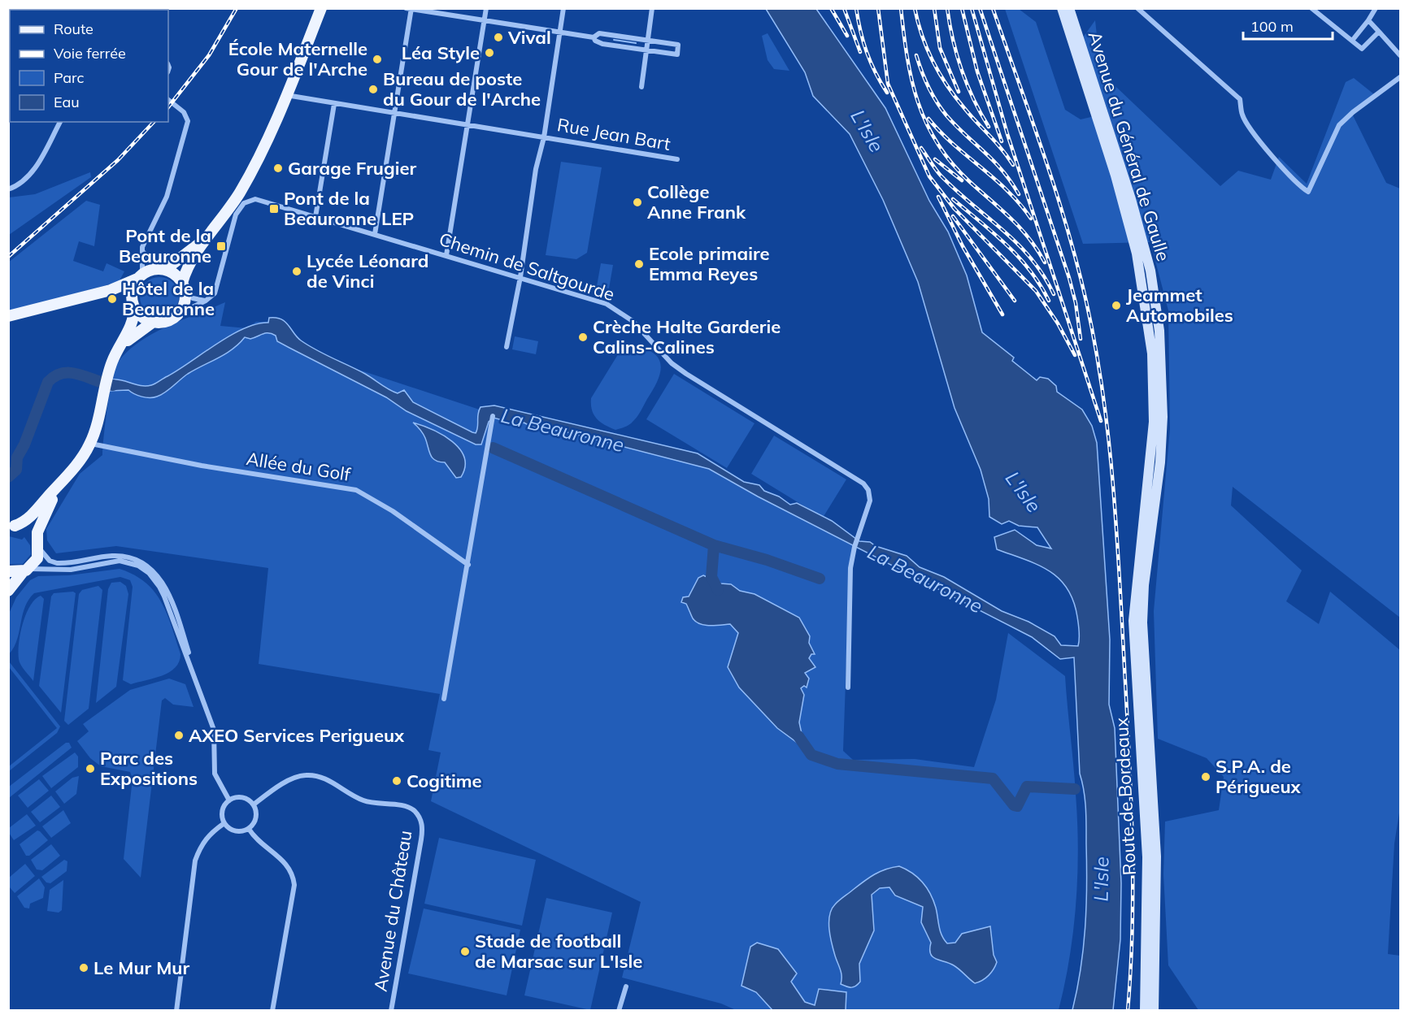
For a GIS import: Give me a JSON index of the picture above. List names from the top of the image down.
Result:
{
  "streets": {
    "main road": ["Avenue du Général de Gaulle", "Route de Bordeaux"],
    "street": [
      "Rue Jean Bart",
      "Chemin de Saltgourde",
      "Allée du Golf",
      "Avenue du Château"
    ]
  },
  "crossings": [
    ["Avenue du Général de Gaulle", "Route de Bordeaux"]
  ],
  "water": ["L'Isle", "La Beauronne"],
  "places": {
    "other": [
      "Vival",
      "Léa Style",
      "École Maternelle Gour de l'Arche",
      "Bureau de poste du Gour de l'Arche",
      "Garage Frugier",
      "Collège Anne Frank",
      "Ecole primaire Emma Reyes",
      "Lycée Léonard de Vinci",
      "Hôtel de la Beauronne",
      "Jeammet Automobiles",
      "Crèche Halte Garderie Calins-Calines",
      "AXEO Services Perigueux",
      "Parc des Expositions",
      "S.P.A. de Périgueux",
      "Cogitime",
      "Stade de football de Marsac sur L'Isle",
      "Le Mur Mur"
    ],
    "transit": ["Pont de la Beauronne LEP", "Pont de la Beauronne"]
  },
  "legend": [
    "Route",
    "Voie ferrée",
    "Parc",
    "Eau"
  ],
  "scale_bar": "100 m"
}
